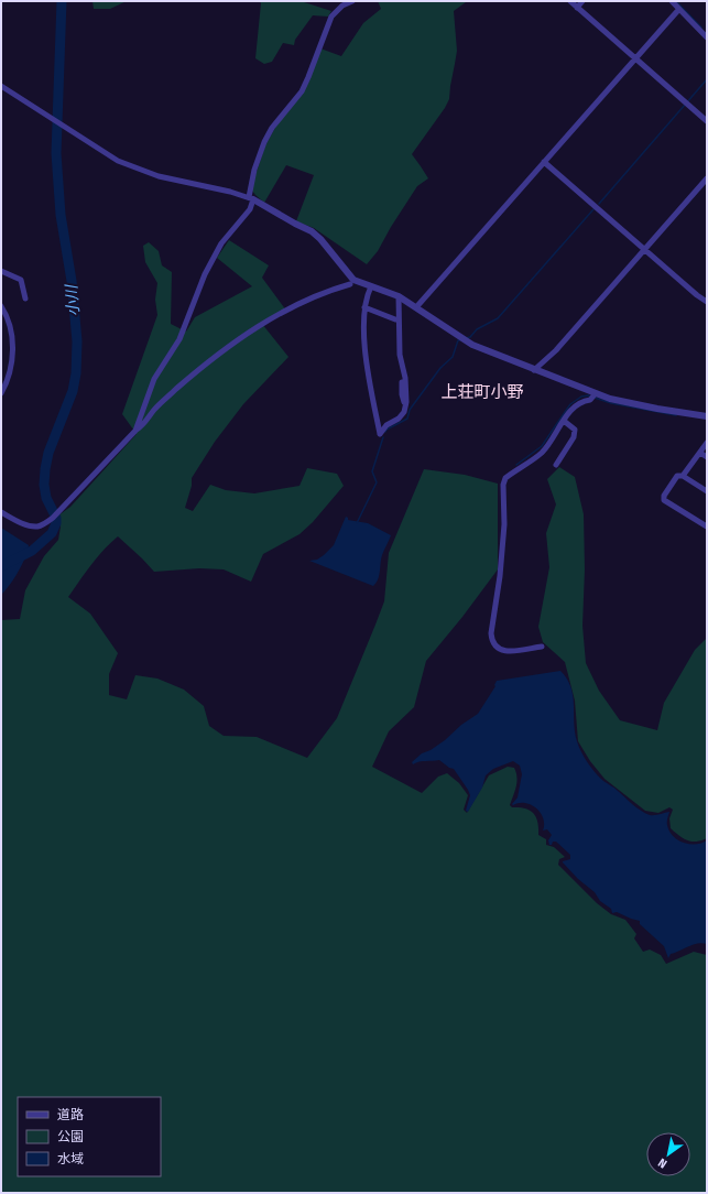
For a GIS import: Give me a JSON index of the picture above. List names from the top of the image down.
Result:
{
  "districts": ["上荘町小野"],
  "water": ["小川"],
  "legend": ["道路", "公園", "水域"],
  "north": "bottom left"
}
